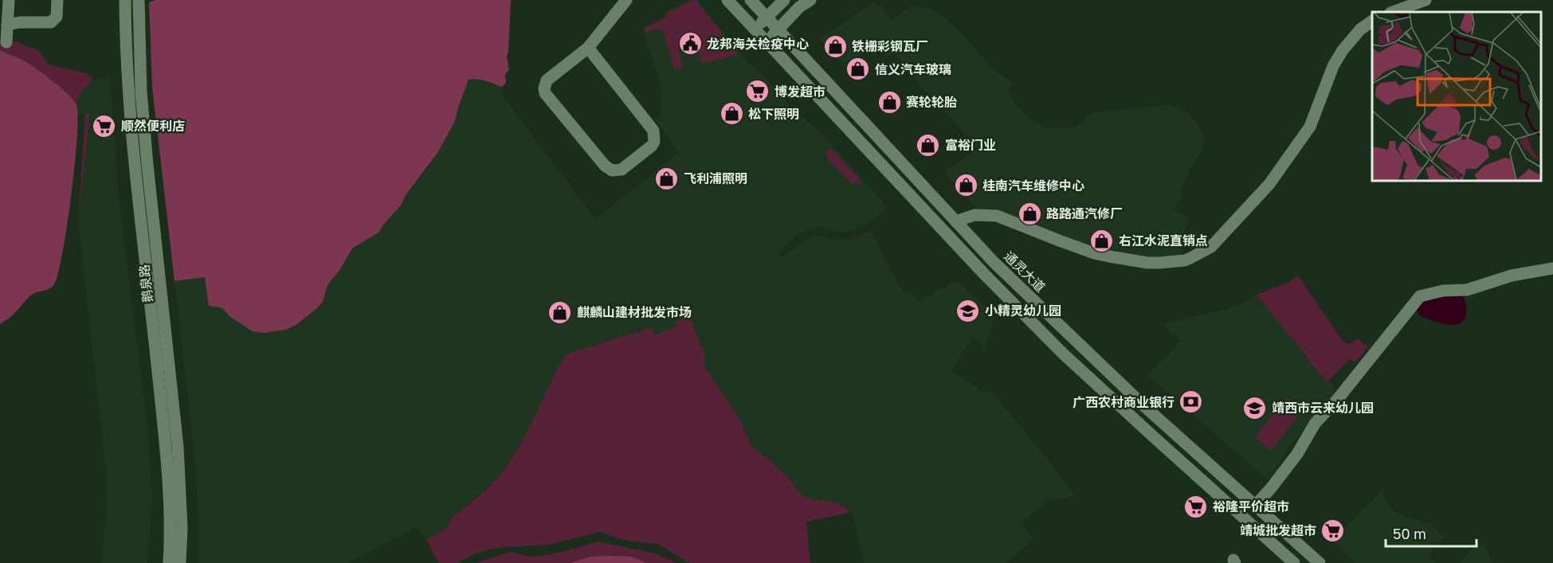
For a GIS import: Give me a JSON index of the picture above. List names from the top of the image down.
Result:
{
  "streets": {
    "main road": ["通灵大道", "鹅泉路"]
  },
  "places": {
    "public building": ["龙邦海关检疫中心"],
    "shop": [
      "铁栅彩钢瓦厂",
      "信义汽车玻璃",
      "赛轮轮胎",
      "松下照明",
      "富裕门业",
      "飞利浦照明",
      "桂南汽车维修中心",
      "路路通汽修厂",
      "右江水泥直销点",
      "麒麟山建材批发市场"
    ],
    "supermarket": [
      "博发超市",
      "顺然便利店",
      "裕隆平价超市",
      "靖城批发超市"
    ],
    "school or university": ["小精灵幼儿园", "靖西市云来幼儿园"],
    "bank": ["广西农村商业银行"]
  },
  "scale_bar": "50 m"
}
